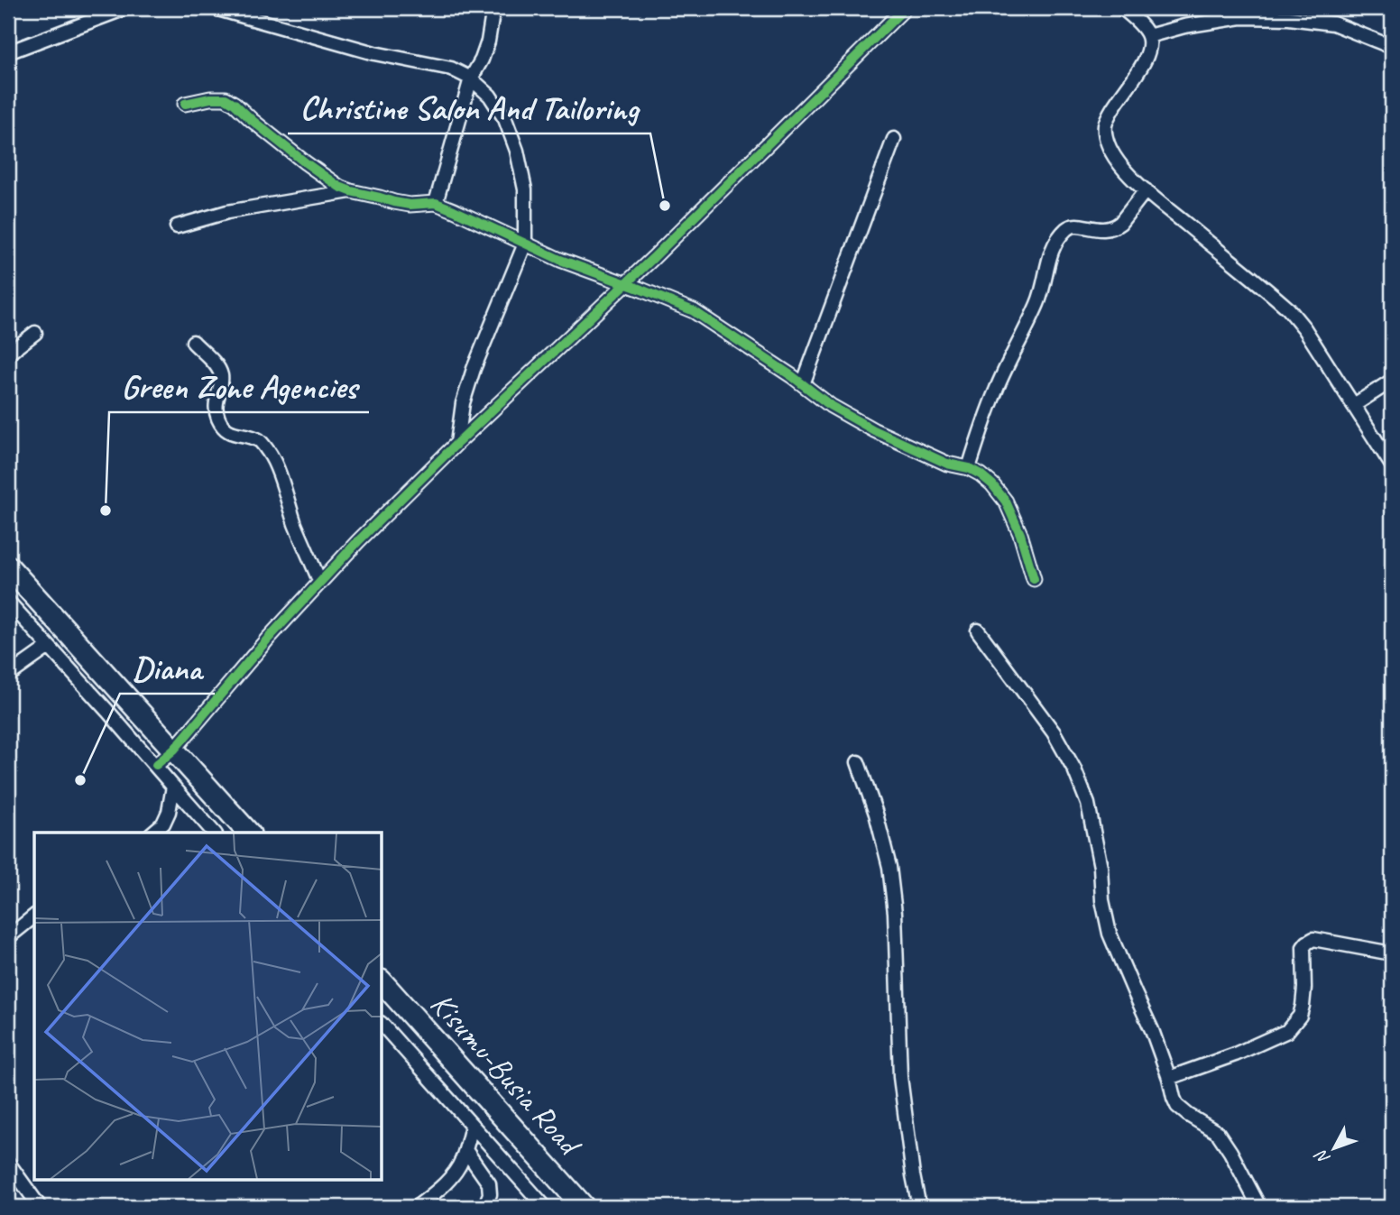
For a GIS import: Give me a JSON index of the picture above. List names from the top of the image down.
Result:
{
  "streets": {
    "highway": ["Kisumu-Busia Road"]
  },
  "places": ["Christine Salon And Tailoring", "Green Zone Agencies", "Diana"],
  "north": "bottom left"
}
